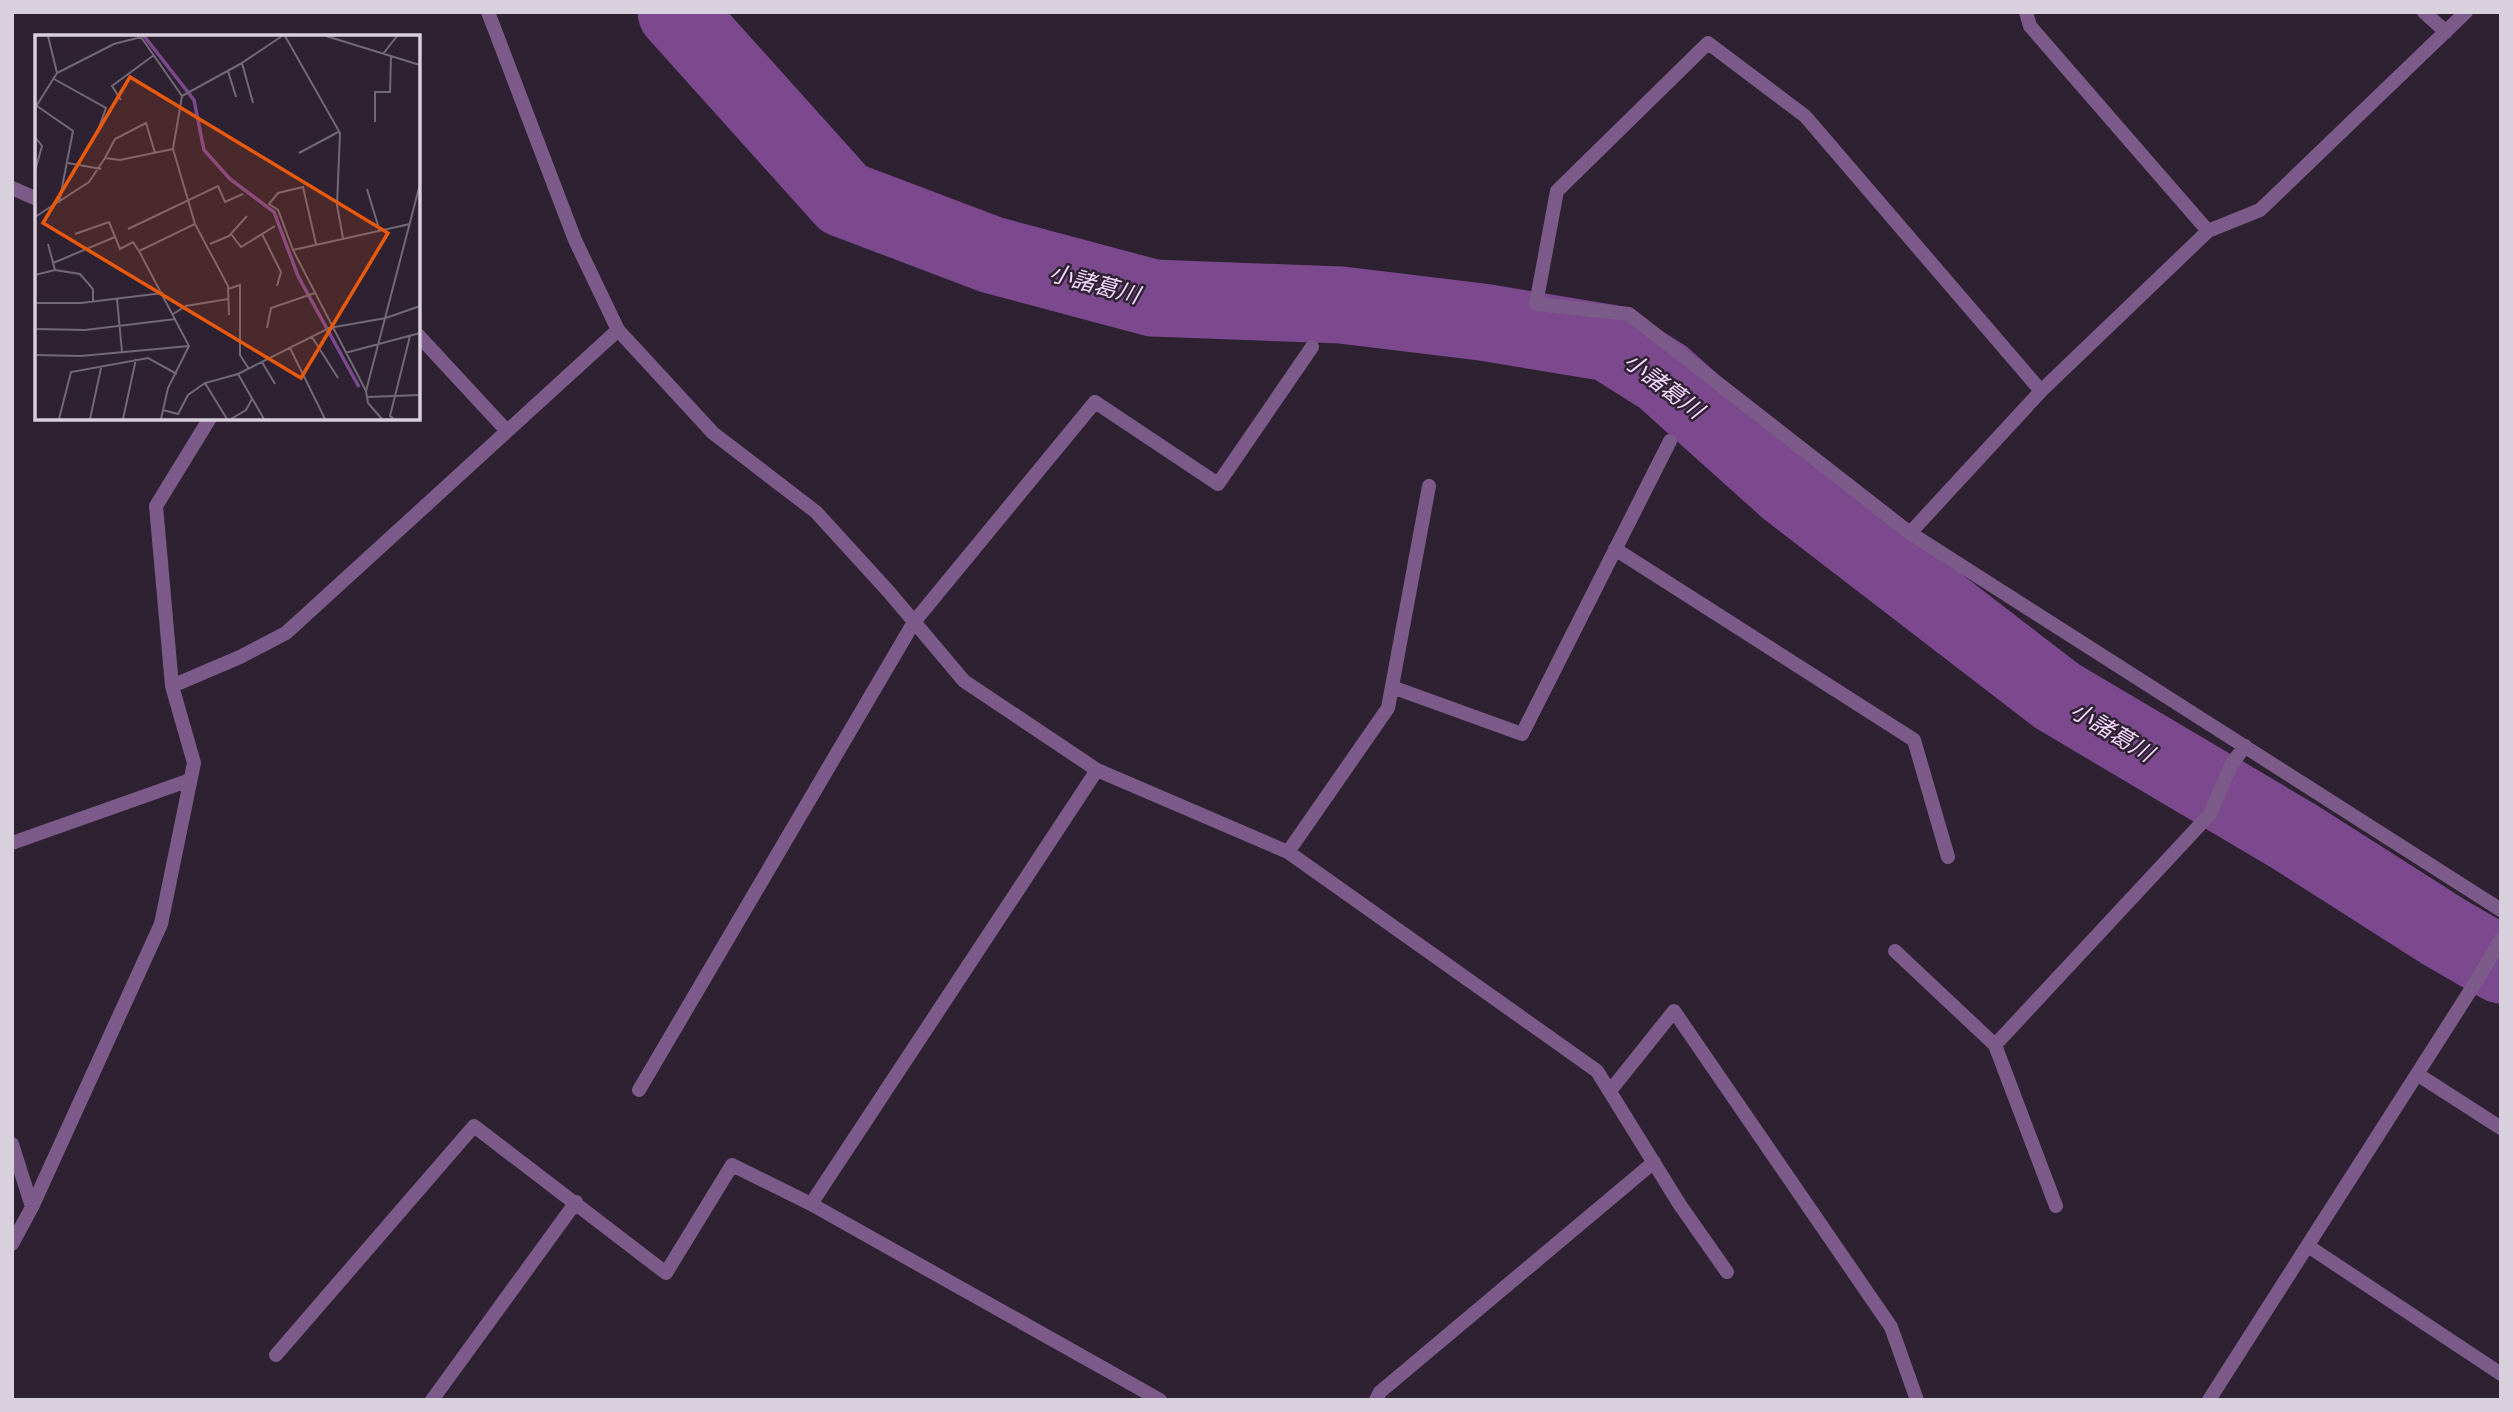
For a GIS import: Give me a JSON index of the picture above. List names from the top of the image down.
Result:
{
  "water": ["小諸葛川"]
}
